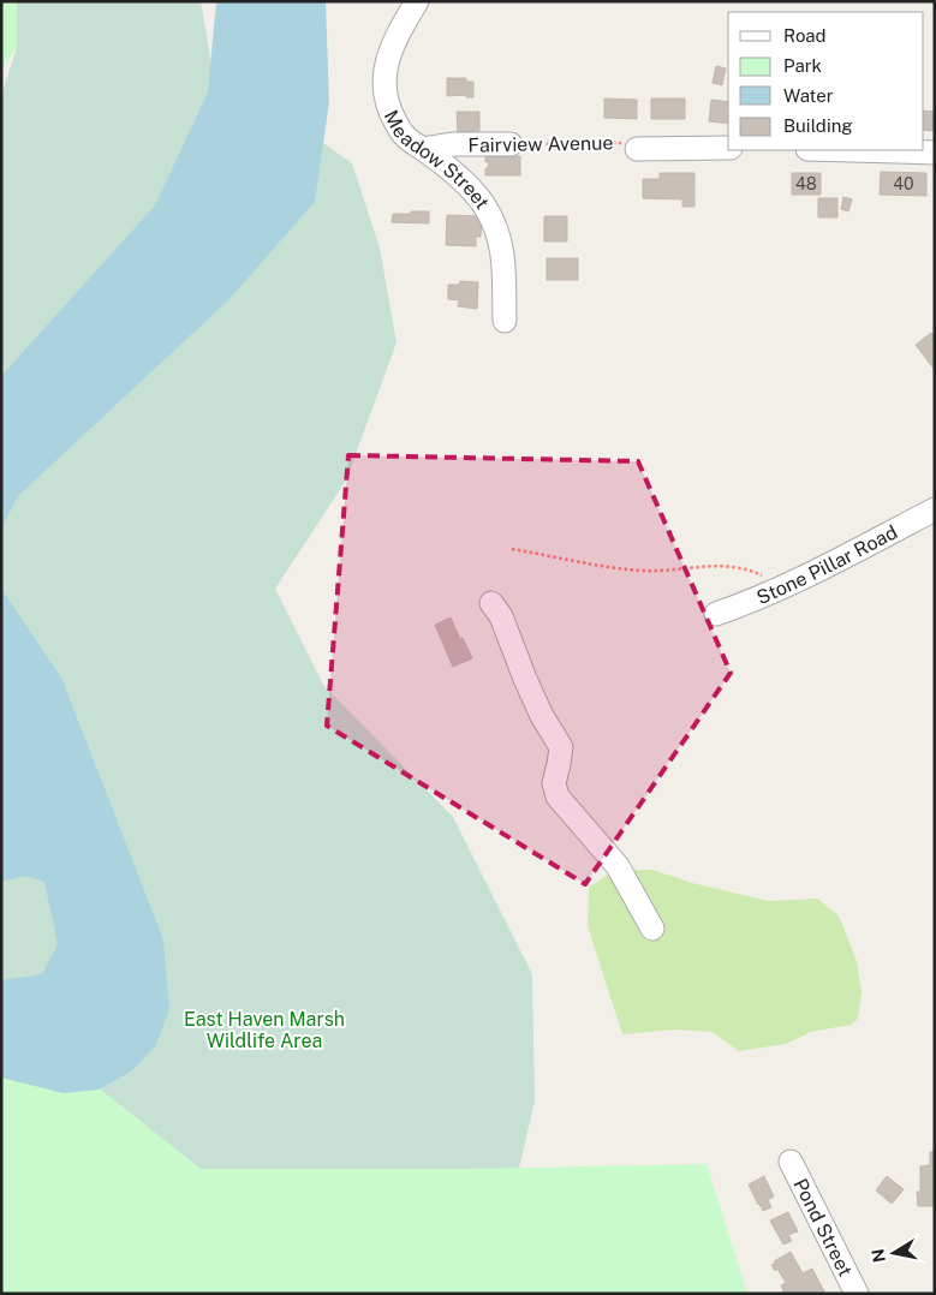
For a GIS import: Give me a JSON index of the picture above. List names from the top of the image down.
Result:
{
  "streets": {
    "street": [
      "Fairview Avenue",
      "Meadow Street",
      "Stone Pillar Road",
      "Pond Street"
    ]
  },
  "crossings": [
    ["Fairview Avenue", "Meadow Street"]
  ],
  "parks": ["East Haven Marsh Wildlife Area"],
  "house_numbers": ["48", "40"],
  "legend": [
    "Road",
    "Park",
    "Water",
    "Building"
  ],
  "north": "left"
}
